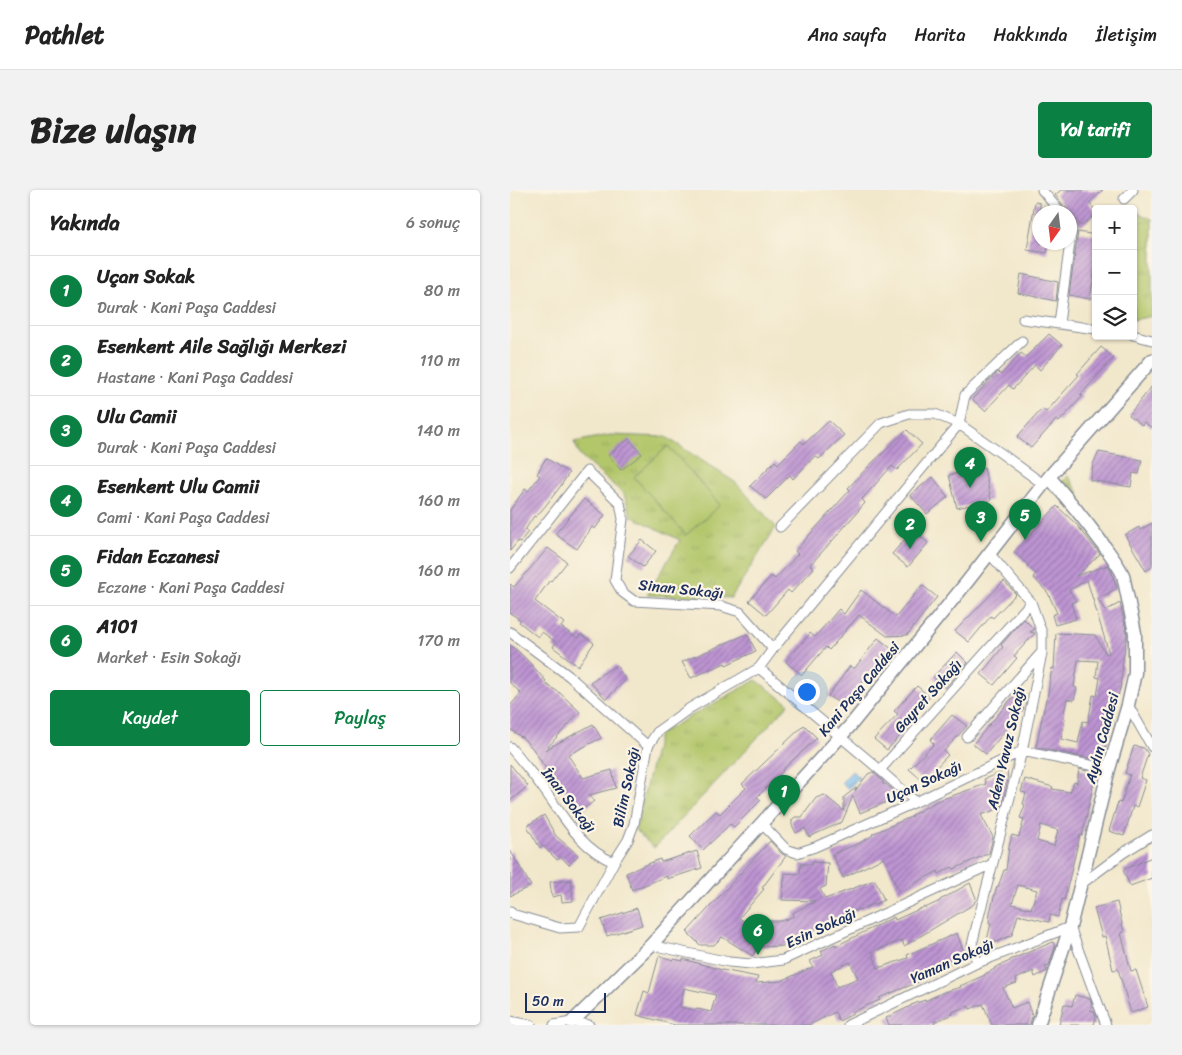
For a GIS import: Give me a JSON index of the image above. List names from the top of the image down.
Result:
{
  "streets": {
    "street": [
      "Sinan Sokağı",
      "Kani Paşa Caddesi",
      "Gayret Sokağı",
      "Aydın Caddesi",
      "Adem Yavuz Sokağı",
      "Uçan Sokağı",
      "Bilim Sokağı",
      "İnan Sokağı",
      "Esin Sokağı",
      "Yaman Sokağı"
    ]
  },
  "crossings": [
    ["Kani Paşa Caddesi", "Aydın Caddesi"],
    ["Kani Paşa Caddesi", "Adem Yavuz Sokağı"],
    ["Kani Paşa Caddesi", "Uçan Sokağı"],
    ["Kani Paşa Caddesi", "Esin Sokağı"],
    ["Gayret Sokağı", "Adem Yavuz Sokağı"],
    ["Aydın Caddesi", "Yaman Sokağı"],
    ["Adem Yavuz Sokağı", "Uçan Sokağı"],
    ["Adem Yavuz Sokağı", "Esin Sokağı"],
    ["Adem Yavuz Sokağı", "Yaman Sokağı"],
    ["Bilim Sokağı", "İnan Sokağı"]
  ],
  "scale_bar": "50 m",
  "north": "bottom",
  "page": {
    "header": "Pathlet",
    "nav": [
      "Ana sayfa",
      "Harita",
      "Hakkında",
      "İletişim"
    ],
    "title": "Bize ulaşın",
    "buttons": [
      "Yol tarifi",
      ["Kaydet", "Paylaş"]
    ],
    "heading": ["Yakında", "6 sonuç"],
    "map_buttons": ["+", "−"],
    "list": [
      {
        "mark": "1",
        "name": "Uçan Sokak",
        "note": "Durak · Kani Paşa Caddesi",
        "value": "80 m"
      },
      {
        "mark": "2",
        "name": "Esenkent Aile Sağlığı Merkezi",
        "note": "Hastane · Kani Paşa Caddesi",
        "value": "110 m"
      },
      {
        "mark": "3",
        "name": "Ulu Camii",
        "note": "Durak · Kani Paşa Caddesi",
        "value": "140 m"
      },
      {
        "mark": "4",
        "name": "Esenkent Ulu Camii",
        "note": "Cami · Kani Paşa Caddesi",
        "value": "160 m"
      },
      {
        "mark": "5",
        "name": "Fidan Eczanesi",
        "note": "Eczane · Kani Paşa Caddesi",
        "value": "160 m"
      },
      {
        "mark": "6",
        "name": "A101",
        "note": "Market · Esin Sokağı",
        "value": "170 m"
      }
    ],
    "pins": [
      "4",
      "5",
      "3",
      "2",
      "1",
      "6"
    ],
    "scale": "50 m"
  }
}
